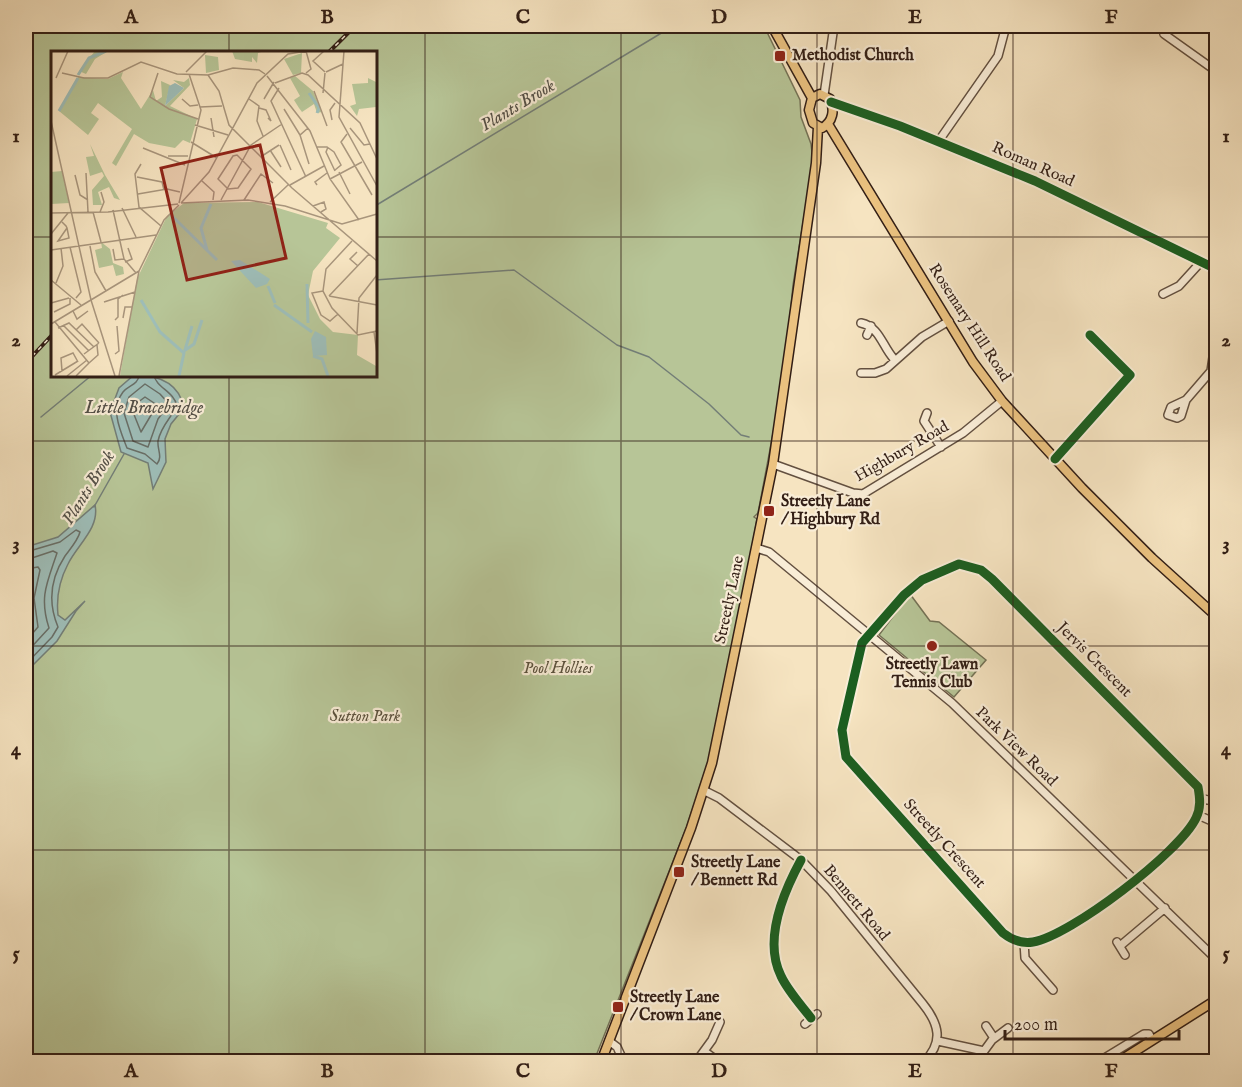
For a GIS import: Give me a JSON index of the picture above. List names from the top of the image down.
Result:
{
  "streets": {
    "main road": ["Rosemary Hill Road", "Streetly Lane"],
    "street": [
      "Roman Road",
      "Highbury Road",
      "Jervis Crescent",
      "Park View Road",
      "Streetly Crescent",
      "Bennett Road"
    ]
  },
  "crossings": [
    ["Roman Road", "Rosemary Hill Road"],
    ["Roman Road", "Streetly Lane"],
    ["Rosemary Hill Road", "Highbury Road"],
    ["Rosemary Hill Road", "Streetly Lane"],
    ["Highbury Road", "Streetly Lane"],
    ["Streetly Lane", "Park View Road"],
    ["Streetly Lane", "Bennett Road"],
    ["Jervis Crescent", "Park View Road"],
    ["Jervis Crescent", "Streetly Crescent"],
    ["Park View Road", "Streetly Crescent"]
  ],
  "water": ["Plants Brook", "Little Bracebridge"],
  "parks": ["Pool Hollies", "Sutton Park"],
  "places": {
    "transit": [
      "Methodist Church",
      "Streetly Lane / Highbury Rd",
      "Streetly Lane / Bennett Rd",
      "Streetly Lane / Crown Lane"
    ],
    "other": ["Streetly Lawn Tennis Club"]
  },
  "scale_bar": "200 m",
  "grid": {
    "columns": [
      "A",
      "B",
      "C",
      "D",
      "E",
      "F"
    ],
    "rows": [
      "1",
      "2",
      "3",
      "4",
      "5"
    ]
  }
}
